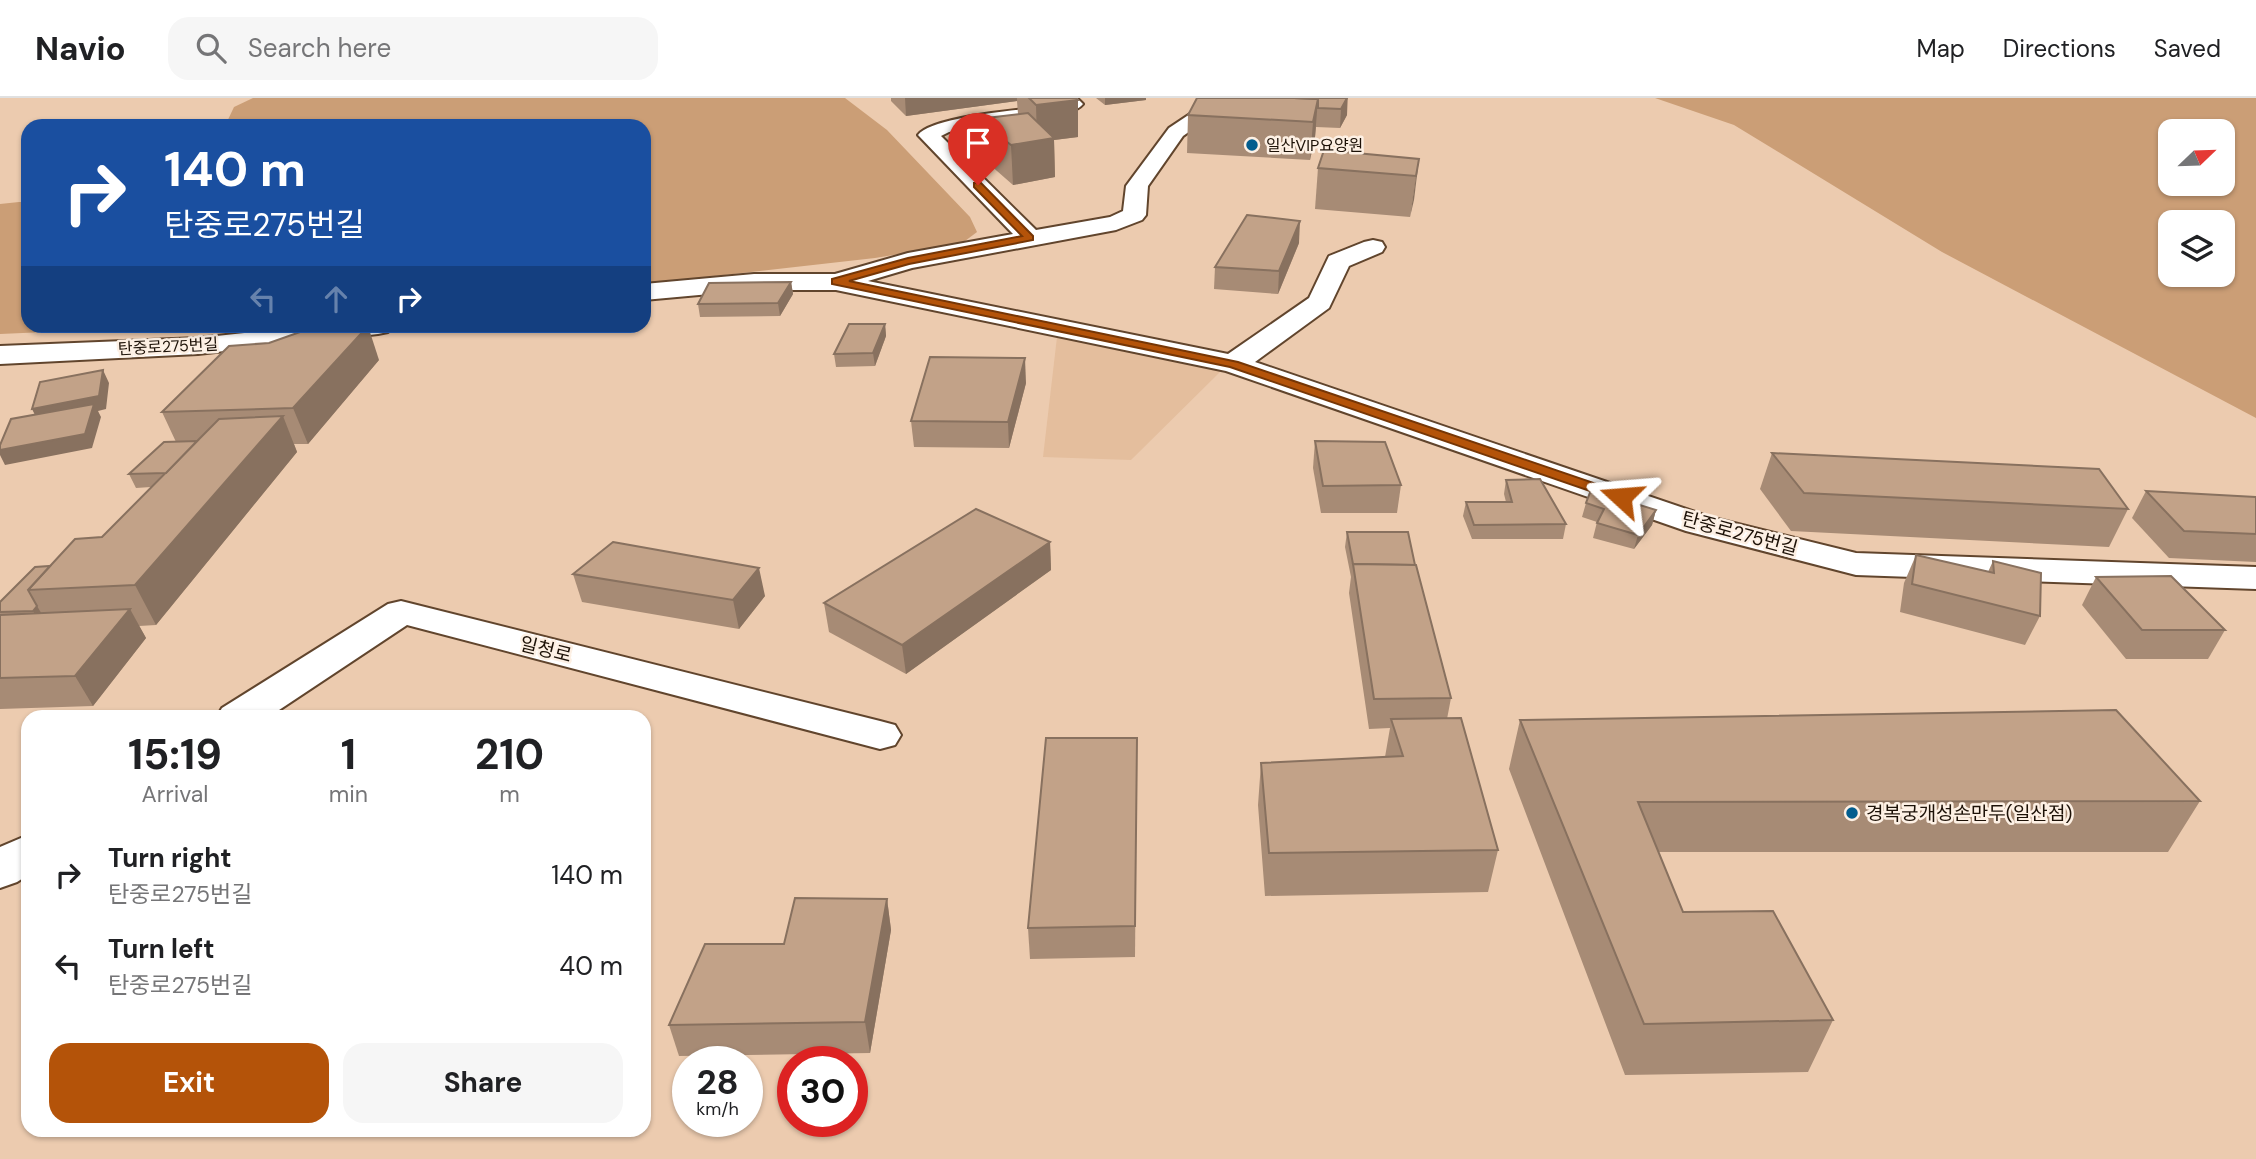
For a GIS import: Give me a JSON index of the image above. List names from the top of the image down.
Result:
{
  "streets": {
    "street": ["탄중로275번길", "일청로"]
  },
  "places": ["일산VIP요양원", "경복궁개성손만두(일산점)"],
  "north": "top right",
  "page": {
    "header": "Navio",
    "search": "Search here",
    "nav": ["Map", "Directions", "Saved"],
    "turn": ["140 m", "탄중로275번길"],
    "eta": [
      "15:19",
      "Arrival",
      "1",
      "min",
      "210",
      "m"
    ],
    "list": [
      {
        "name": "Turn right",
        "note": "탄중로275번길",
        "value": "140 m"
      },
      {
        "name": "Turn left",
        "note": "탄중로275번길",
        "value": "40 m"
      }
    ],
    "buttons": ["Exit", "Share"],
    "speed": "28 km/h",
    "limit": "30"
  }
}
